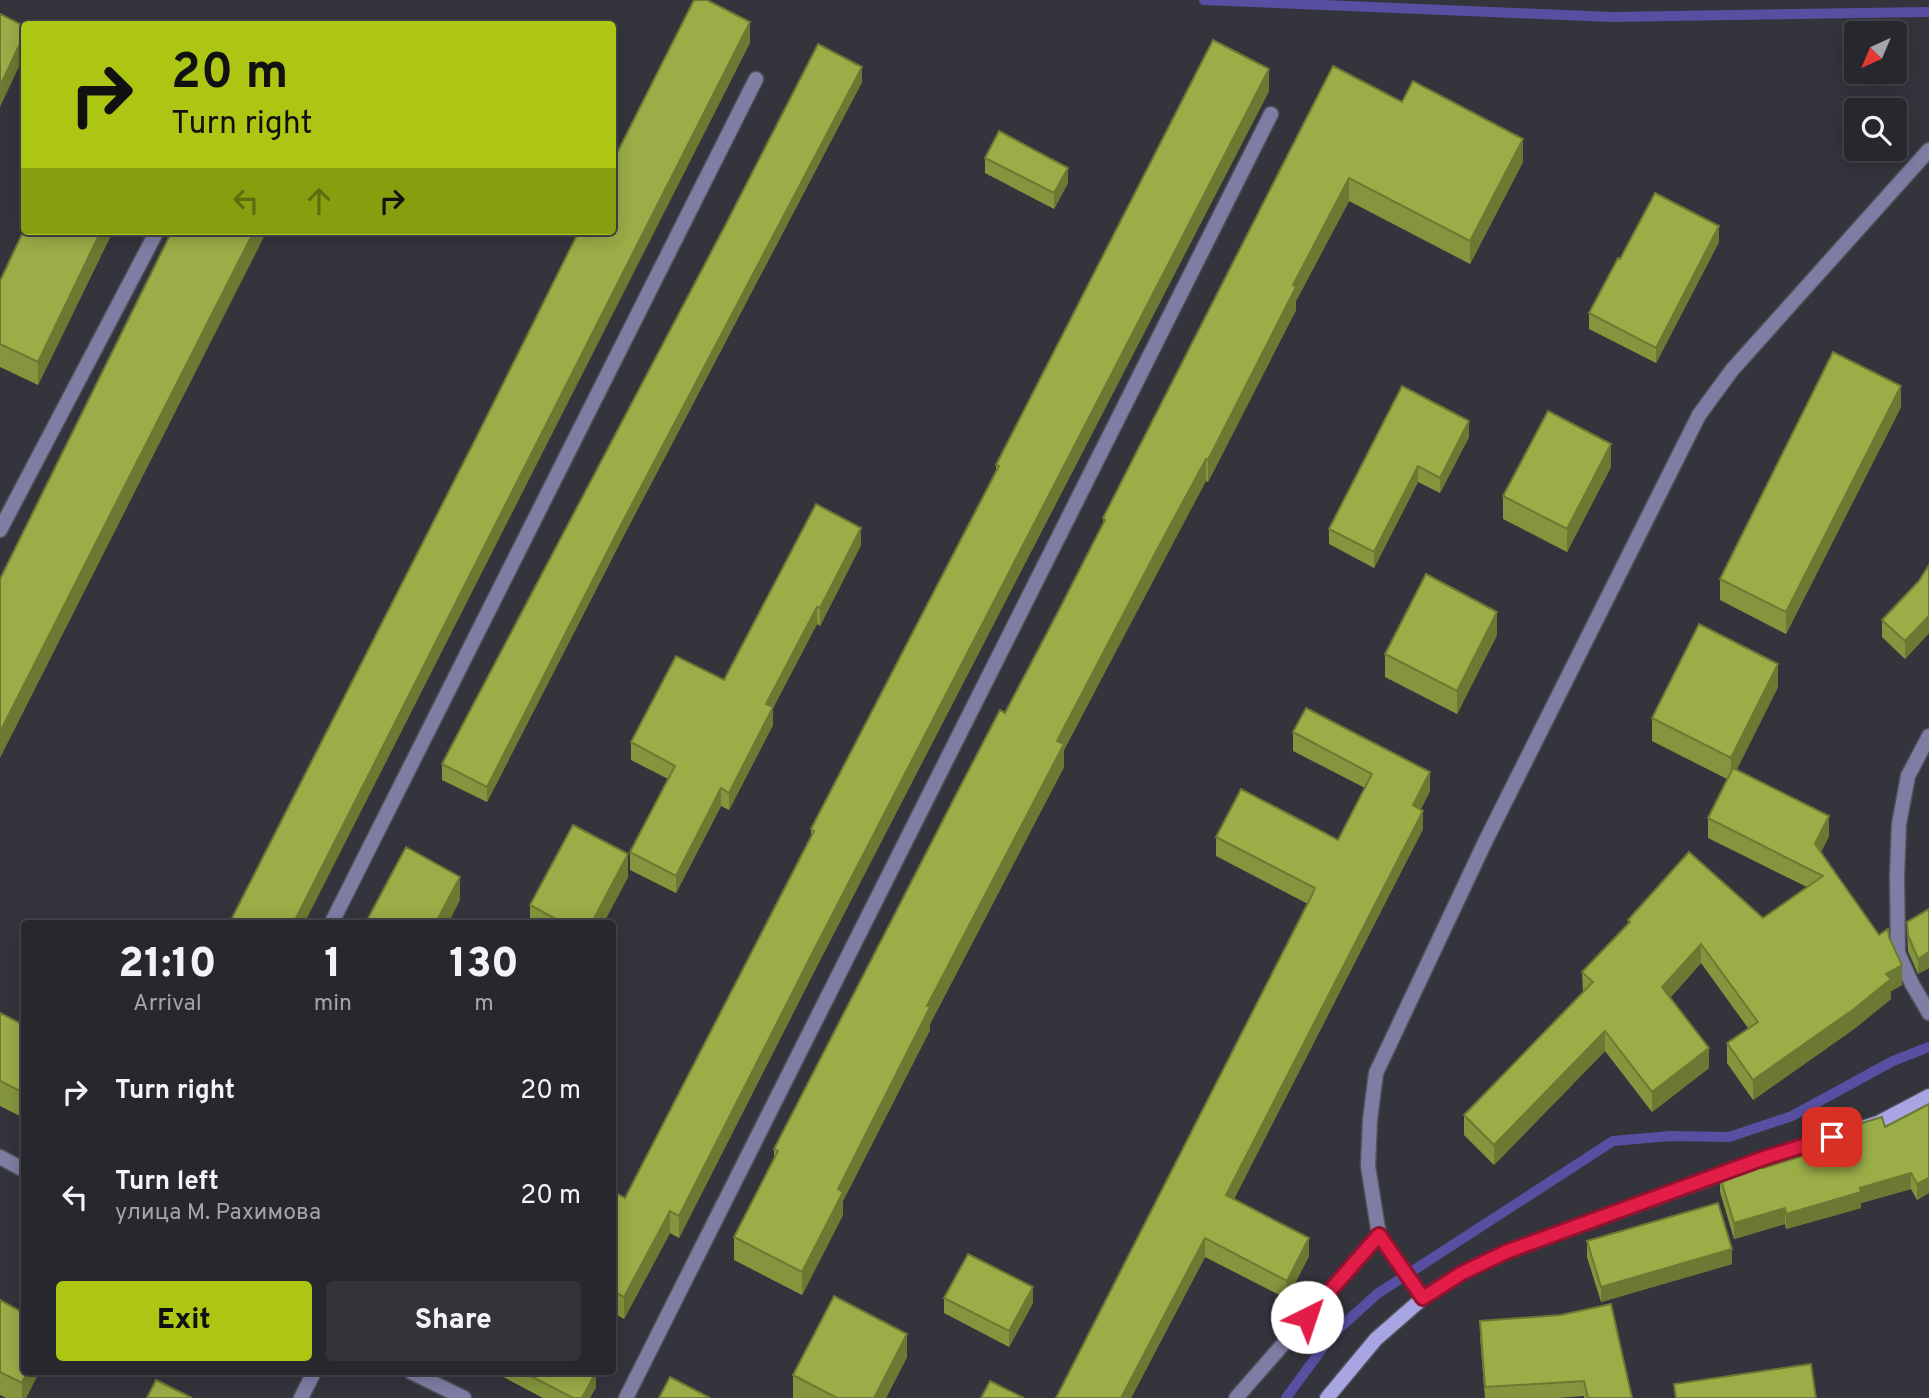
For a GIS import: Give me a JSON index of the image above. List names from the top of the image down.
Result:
{
  "north": "bottom left",
  "page": {
    "turn": ["20 m", "Turn right"],
    "eta": [
      "21:10",
      "Arrival",
      "1",
      "min",
      "130",
      "m"
    ],
    "list": [
      {
        "name": "Turn right",
        "value": "20 m"
      },
      {
        "name": "Turn left",
        "note": "улица М. Рахимова",
        "value": "20 m"
      }
    ],
    "buttons": ["Exit", "Share"]
  }
}
